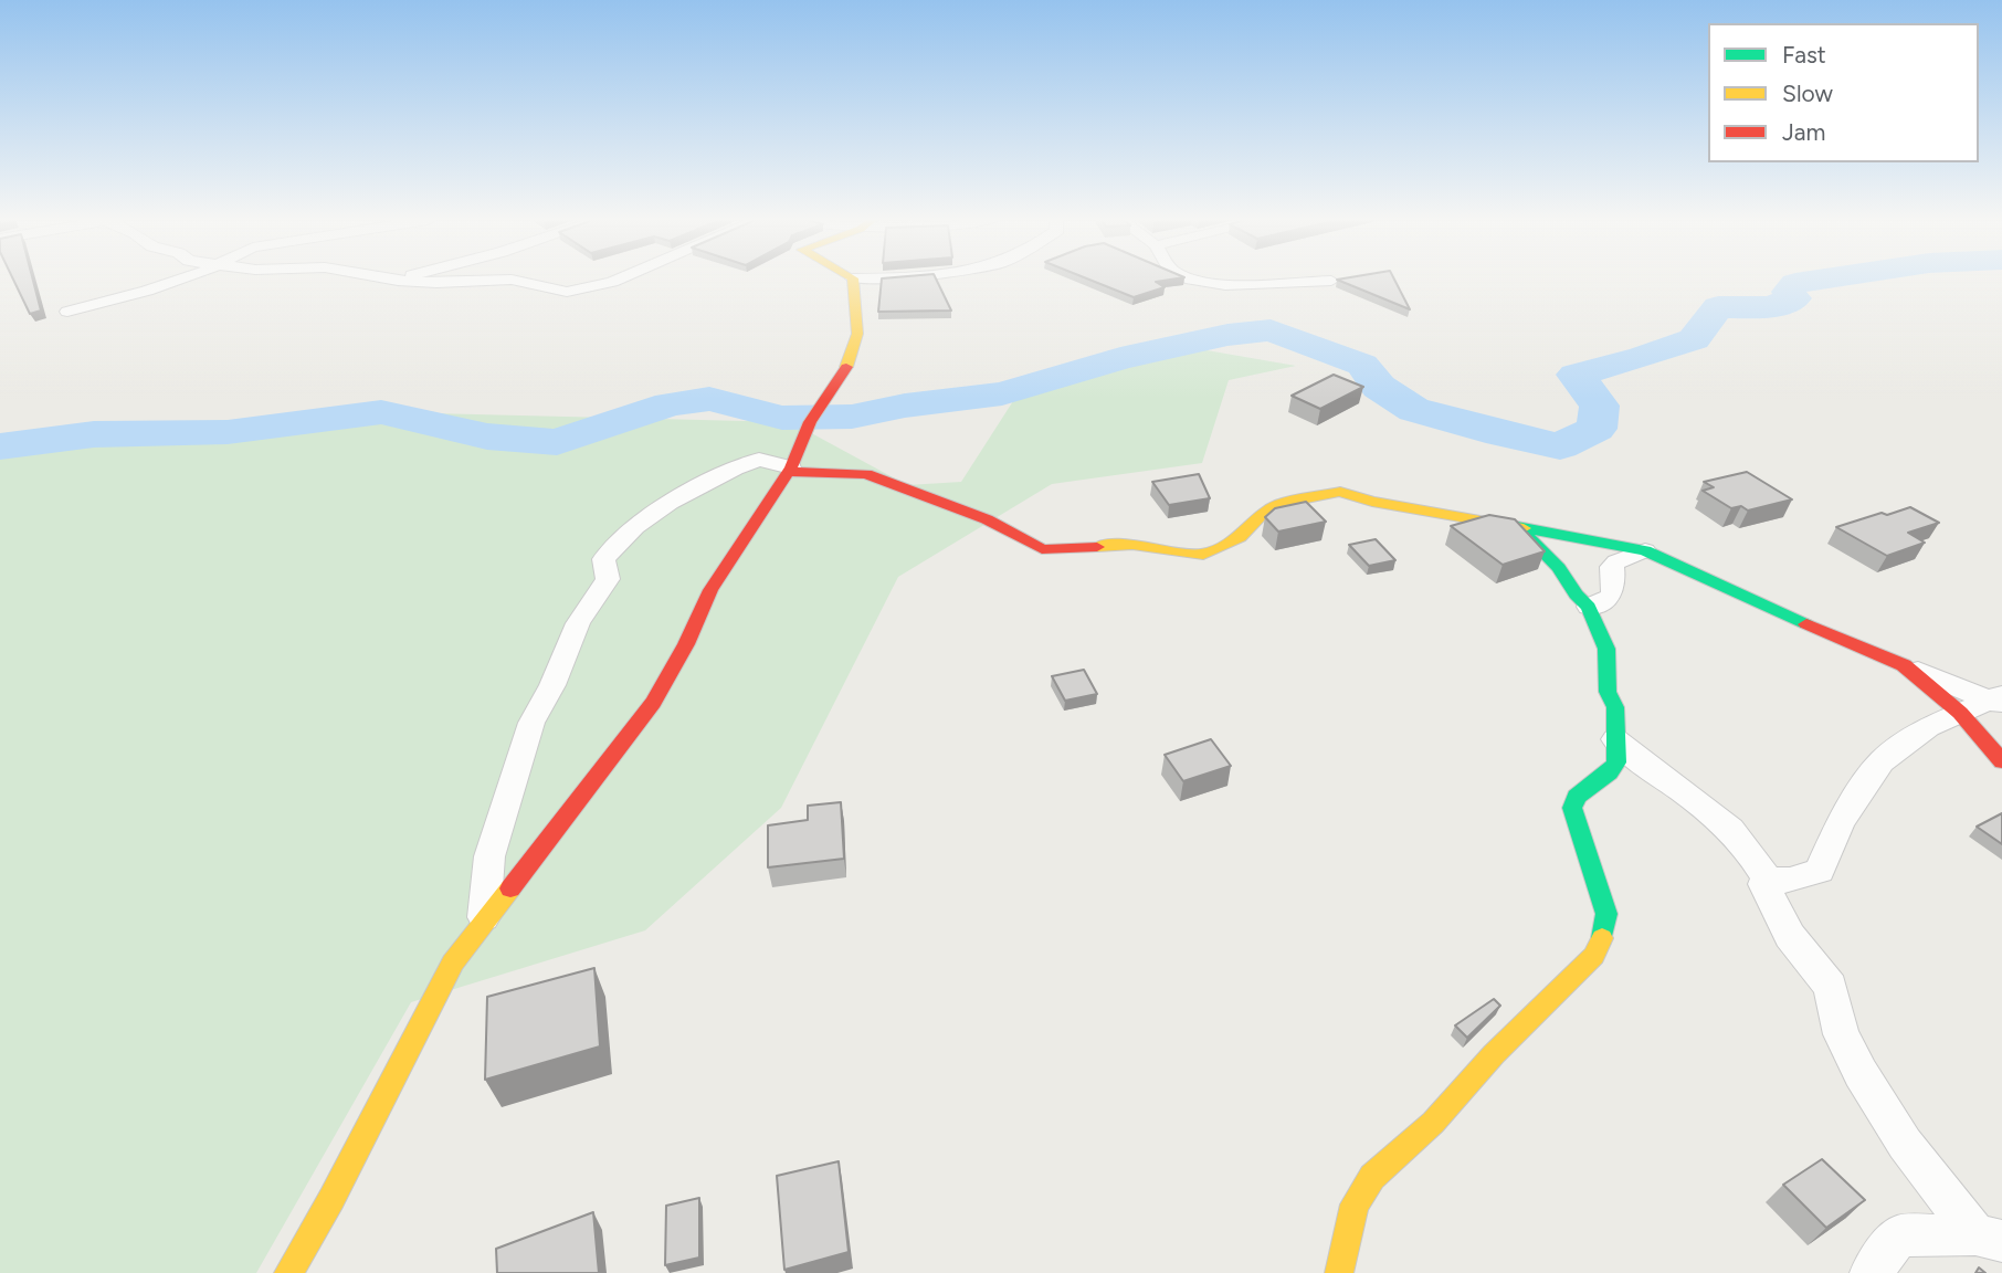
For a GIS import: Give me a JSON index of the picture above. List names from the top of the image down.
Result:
{
  "legend": ["Fast", "Slow", "Jam"]
}
